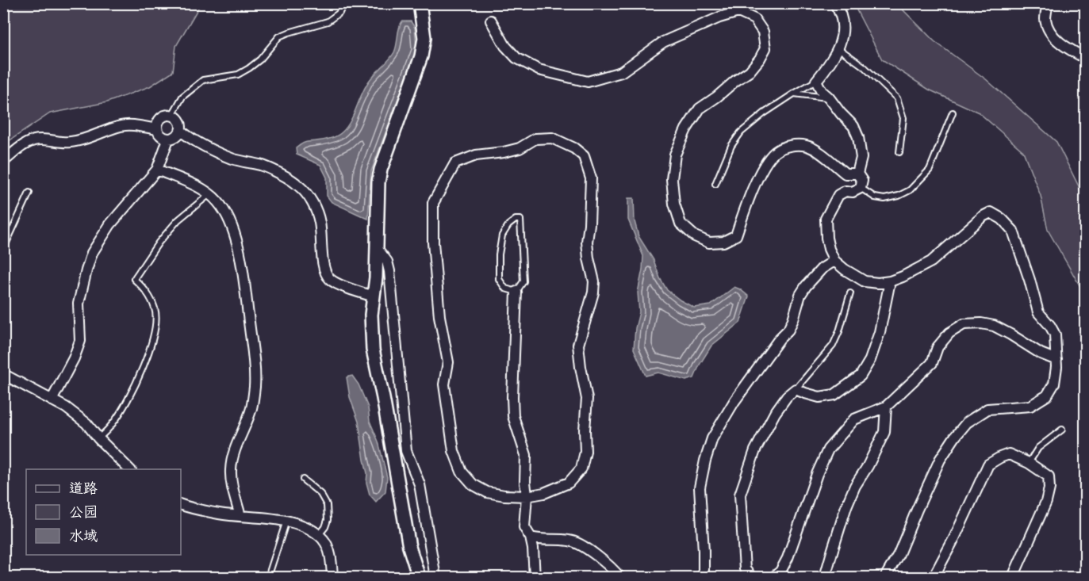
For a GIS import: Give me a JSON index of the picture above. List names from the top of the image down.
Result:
{
  "legend": ["道路", "公园", "水域"]
}
